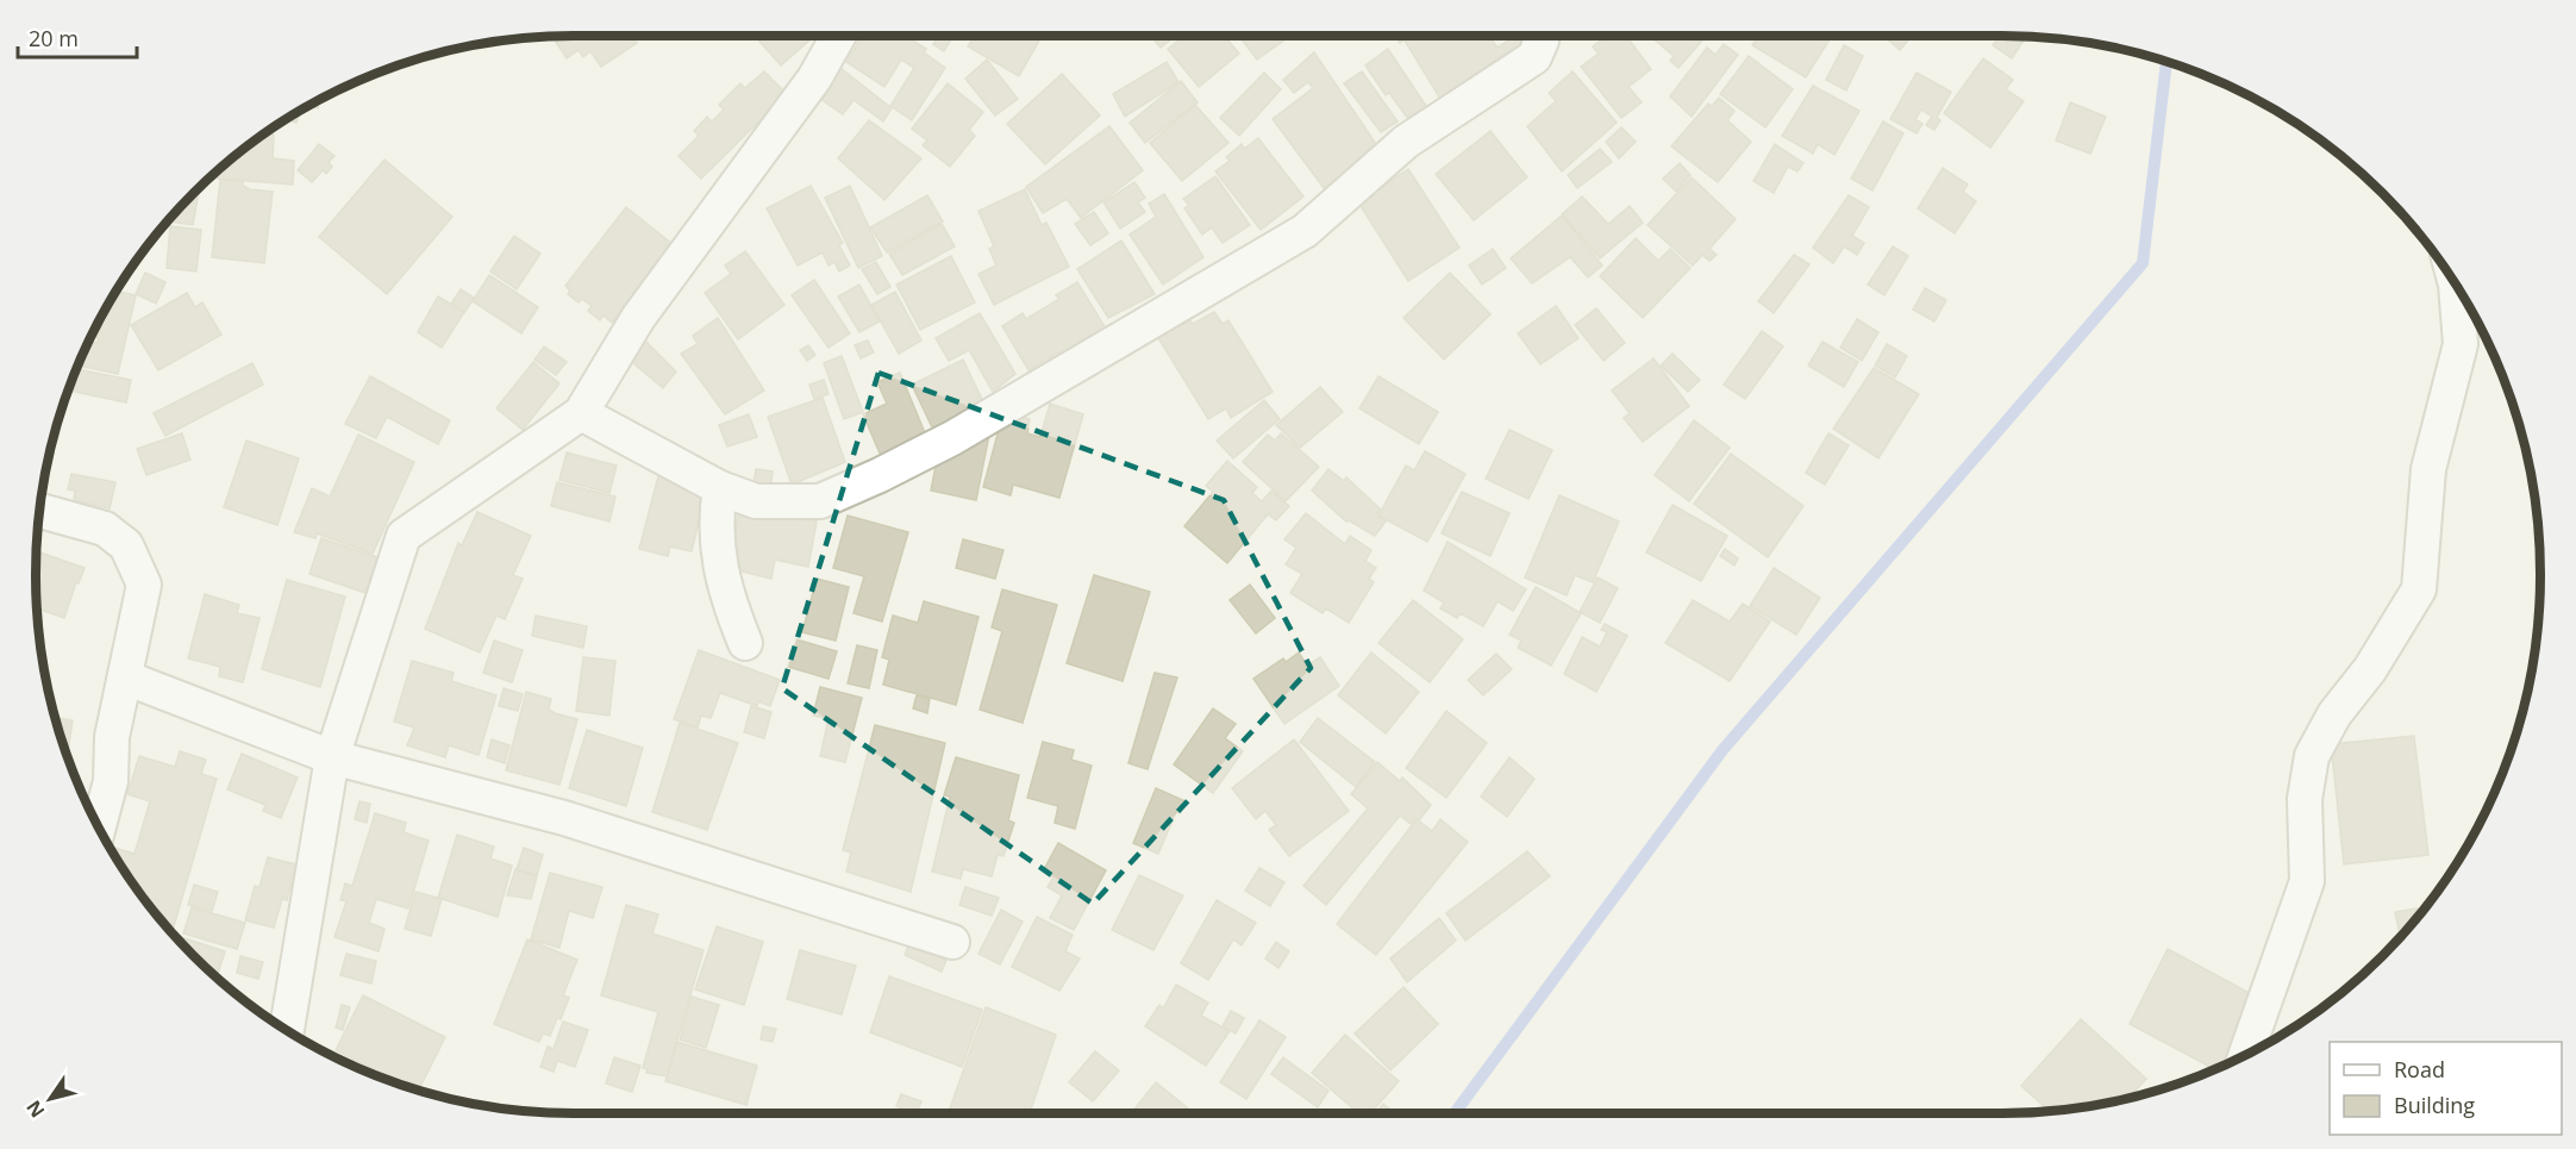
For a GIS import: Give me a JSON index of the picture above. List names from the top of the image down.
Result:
{
  "legend": ["Road", "Building"],
  "scale_bar": "20 m",
  "north": "bottom left"
}
